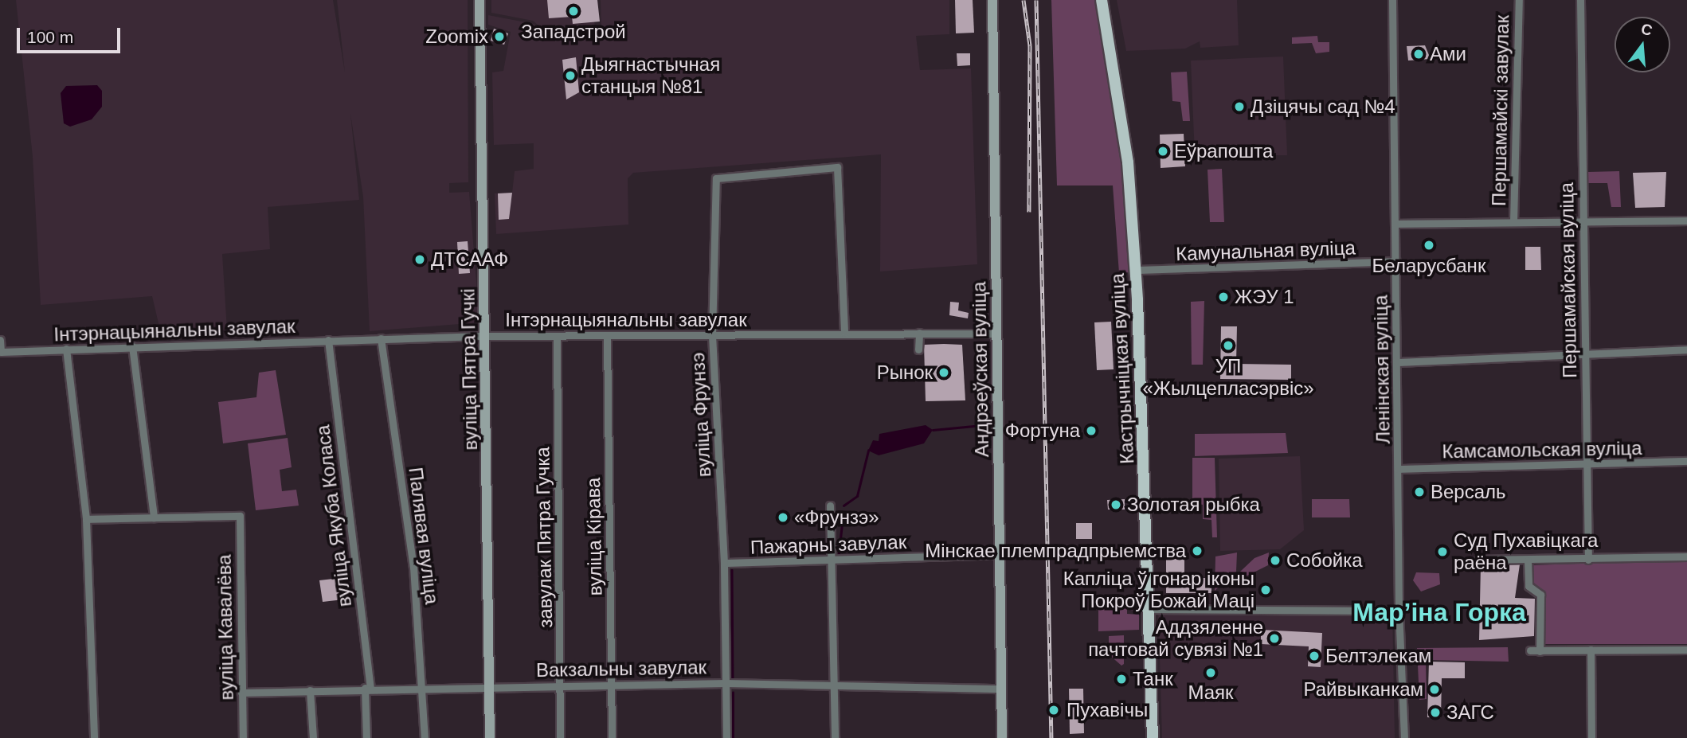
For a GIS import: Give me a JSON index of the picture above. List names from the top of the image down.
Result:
{
  "streets": {
    "main road": ["Кастрычніцкая вуліца", "вуліца Пятра Гучкі", "Андрэеўская вуліца"],
    "street": [
      "Першамайскі завулак",
      "Камунальная вуліца",
      "Першамайская вуліца",
      "Інтэрнацыянальны завулак",
      "Ленінская вуліца",
      "вуліца Фрунзэ",
      "Камсамольская вуліца",
      "вуліца Якуба Коласа",
      "Палявая вуліца",
      "вуліца Кірава",
      "завулак Пятра Гучка",
      "Пажарны завулак",
      "вуліца Кавалёва",
      "Вакзальны завулак"
    ]
  },
  "crossings": [
    ["Камунальная вуліца", "Кастрычніцкая вуліца"],
    ["Камунальная вуліца", "Ленінская вуліца"],
    ["Першамайская вуліца", "Камсамольская вуліца"],
    ["Інтэрнацыянальны завулак", "вуліца Пятра Гучкі"],
    ["Інтэрнацыянальны завулак", "Андрэеўская вуліца"],
    ["Інтэрнацыянальны завулак", "вуліца Фрунзэ"],
    ["Інтэрнацыянальны завулак", "вуліца Якуба Коласа"],
    ["Інтэрнацыянальны завулак", "Палявая вуліца"],
    ["Інтэрнацыянальны завулак", "вуліца Кірава"],
    ["Інтэрнацыянальны завулак", "завулак Пятра Гучка"],
    ["вуліца Пятра Гучкі", "Вакзальны завулак"],
    ["Андрэеўская вуліца", "Пажарны завулак"],
    ["Андрэеўская вуліца", "Вакзальны завулак"],
    ["Ленінская вуліца", "Камсамольская вуліца"],
    ["вуліца Фрунзэ", "Пажарны завулак"],
    ["вуліца Фрунзэ", "Вакзальны завулак"],
    ["вуліца Якуба Коласа", "Вакзальны завулак"],
    ["Палявая вуліца", "Вакзальны завулак"],
    ["вуліца Кірава", "Вакзальны завулак"],
    ["завулак Пятра Гучка", "Вакзальны завулак"],
    ["вуліца Кавалёва", "Вакзальны завулак"]
  ],
  "districts": ["Марʼіна Горка"],
  "places": [
    "Западстрой",
    "Zoomix",
    "Ами",
    "Дыягнастычная станцыя №81",
    "Дзіцячы сад №4",
    "Еўрапошта",
    "Беларусбанк",
    "ДТСААФ",
    "ЖЭУ 1",
    "УП «Жылцепласэрвіс»",
    "Рынок",
    "Фортуна",
    "Версаль",
    "Золотая рыбка",
    "«Фрунзэ»",
    "Мінскае племпрадпрыемства",
    "Суд Пухавіцкага раёна",
    "Собойка",
    "Капліца ў гонар іконы Покроў Божай Маці",
    "Аддзяленне пачтовай сувязі №1",
    "Белтэлекам",
    "Маяк",
    "Танк",
    "Райвыканкам",
    "Пухавічы",
    "ЗАГС"
  ],
  "scale_bar": "100 m",
  "north": "top"
}
